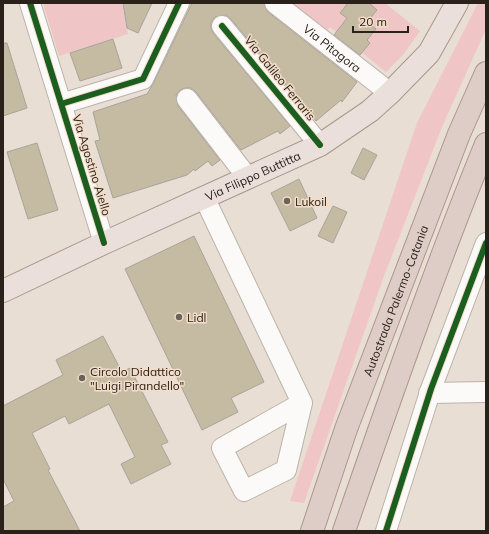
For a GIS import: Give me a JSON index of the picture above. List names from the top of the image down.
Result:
{
  "streets": {
    "highway": ["Autostrada Palermo-Catania"],
    "main road": ["Via Filippo Buttitta"],
    "street": ["Via Pitagora", "Via Galileo Ferraris", "Via Agostino Aiello"]
  },
  "crossings": [
    ["Via Pitagora", "Via Filippo Buttitta"],
    ["Via Galileo Ferraris", "Via Filippo Buttitta"],
    ["Via Agostino Aiello", "Via Filippo Buttitta"]
  ],
  "places": ["Lukoil", "Lidl", "Circolo Didattico \"Luigi Pirandello\""],
  "scale_bar": "20 m"
}
